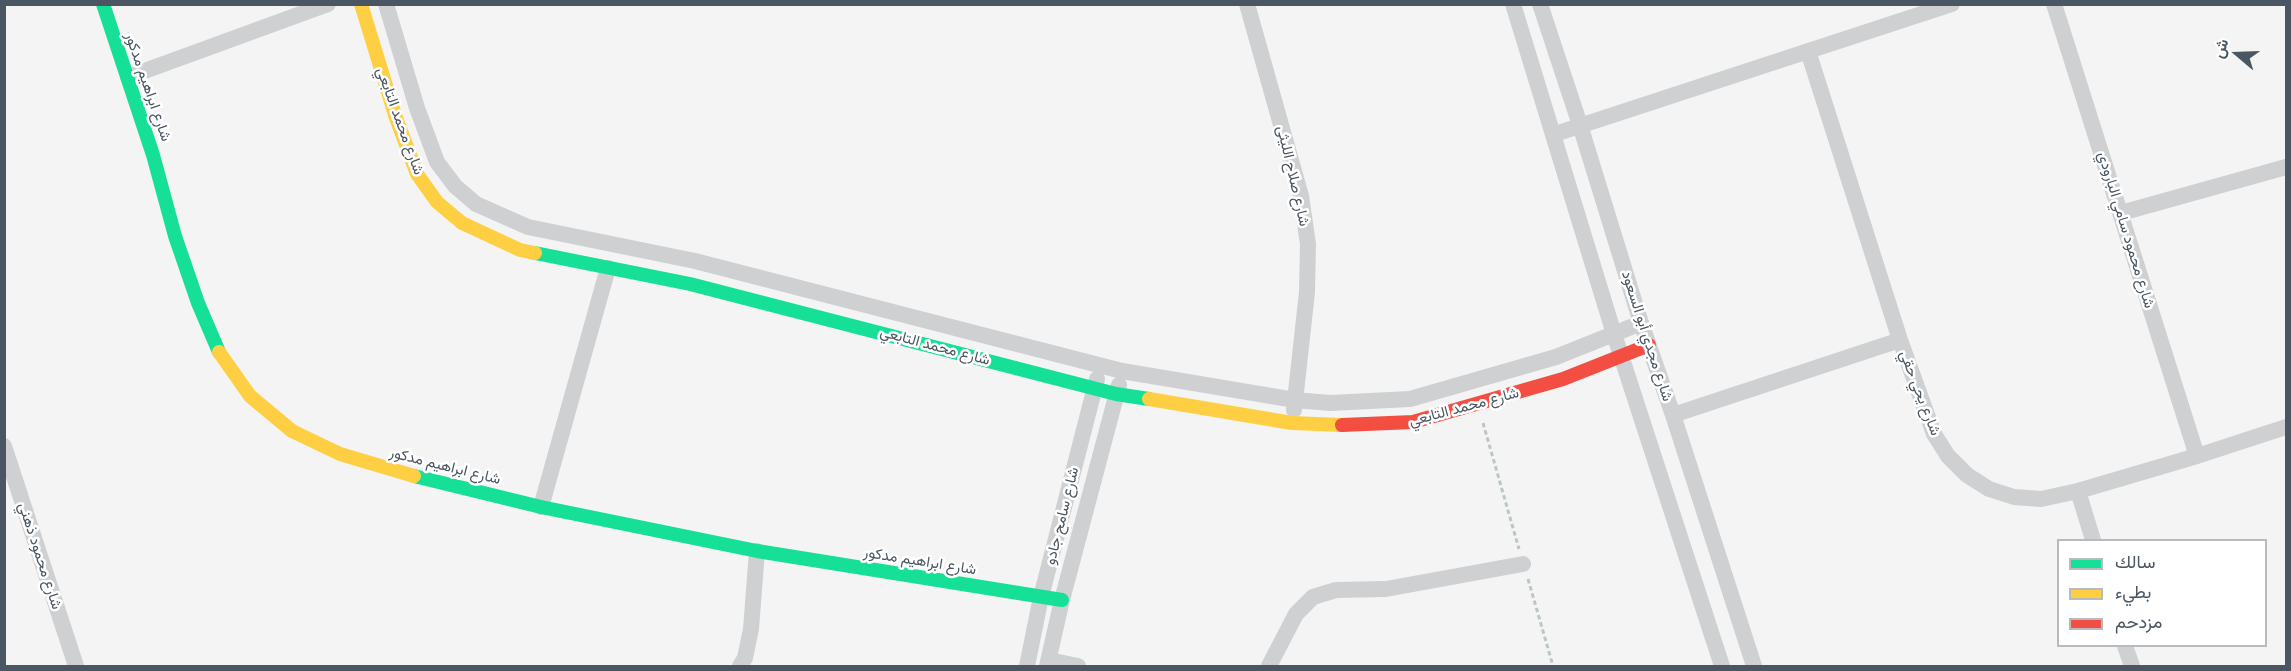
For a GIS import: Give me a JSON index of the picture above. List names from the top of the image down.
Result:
{
  "streets": {
    "street": [
      "شارع ابراهيم مدكور",
      "شارع محمد التابعي",
      "شارع صلاح الليثى",
      "شارع محمود سامي البارودي",
      "شارع مجدي أبو السعود",
      "شارع يحي حقي",
      "شارع سامح جادو",
      "شارع محمود ذهني"
    ]
  },
  "crossings": [
    ["شارع ابراهيم مدكور", "شارع سامح جادو"],
    ["شارع محمد التابعي", "شارع صلاح الليثى"],
    ["شارع محمد التابعي", "شارع مجدي أبو السعود"],
    ["شارع محمد التابعي", "شارع سامح جادو"],
    ["شارع محمود سامي البارودي", "شارع يحي حقي"]
  ],
  "legend": ["سالك", "بطيء", "مزدحم"],
  "north": "left"
}
